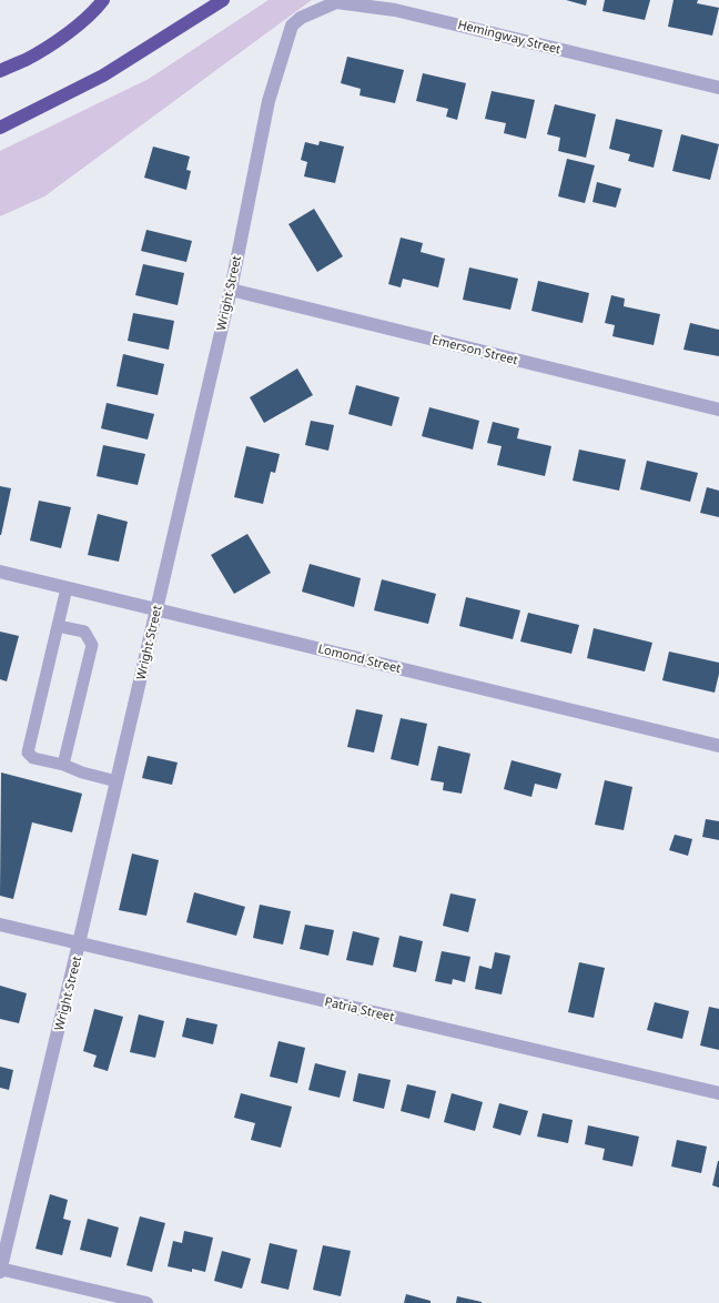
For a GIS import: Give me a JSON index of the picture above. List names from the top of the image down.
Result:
{
  "streets": {
    "street": [
      "Hemingway Street",
      "Wright Street",
      "Emerson Street",
      "Lomond Street",
      "Patria Street"
    ]
  },
  "crossings": [
    ["Hemingway Street", "Wright Street"],
    ["Wright Street", "Emerson Street"],
    ["Wright Street", "Lomond Street"],
    ["Wright Street", "Patria Street"]
  ]
}
